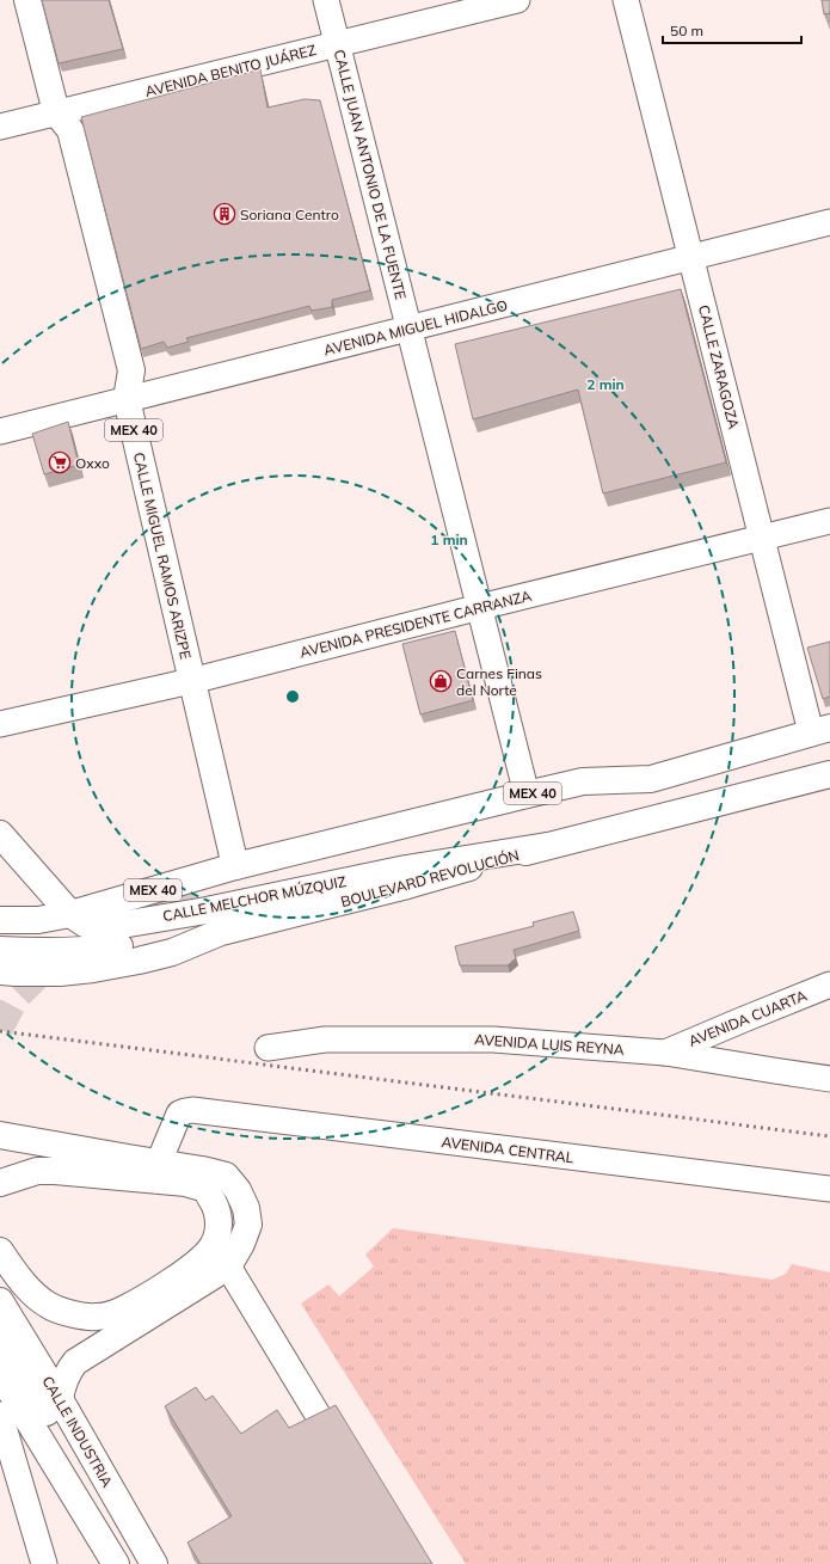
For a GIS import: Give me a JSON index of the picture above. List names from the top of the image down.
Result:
{
  "streets": {
    "main road": [
      "MEX 40",
      "CALLE MIGUEL RAMOS ARIZPE",
      "BOULEVARD REVOLUCIÓN",
      "CALLE MELCHOR MÚZQUIZ",
      "CALLE INDUSTRIA"
    ],
    "street": [
      "AVENIDA BENITO JUÁREZ",
      "CALLE JUAN ANTONIO DE LA FUENTE",
      "AVENIDA MIGUEL HIDALGO",
      "CALLE ZARAGOZA",
      "AVENIDA PRESIDENTE CARRANZA",
      "AVENIDA CUARTA",
      "AVENIDA LUIS REYNA",
      "AVENIDA CENTRAL"
    ]
  },
  "crossings": [
    ["AVENIDA BENITO JUÁREZ", "CALLE JUAN ANTONIO DE LA FUENTE"],
    ["AVENIDA BENITO JUÁREZ", "CALLE MIGUEL RAMOS ARIZPE"],
    ["CALLE JUAN ANTONIO DE LA FUENTE", "AVENIDA MIGUEL HIDALGO"],
    ["CALLE JUAN ANTONIO DE LA FUENTE", "MEX 40"],
    ["CALLE JUAN ANTONIO DE LA FUENTE", "AVENIDA PRESIDENTE CARRANZA"],
    ["AVENIDA MIGUEL HIDALGO", "CALLE ZARAGOZA"],
    ["AVENIDA MIGUEL HIDALGO", "CALLE MIGUEL RAMOS ARIZPE"],
    ["CALLE ZARAGOZA", "MEX 40"],
    ["CALLE ZARAGOZA", "AVENIDA PRESIDENTE CARRANZA"],
    ["MEX 40", "CALLE MIGUEL RAMOS ARIZPE"],
    ["MEX 40", "CALLE MELCHOR MÚZQUIZ"],
    ["CALLE MIGUEL RAMOS ARIZPE", "AVENIDA PRESIDENTE CARRANZA"],
    ["BOULEVARD REVOLUCIÓN", "CALLE MELCHOR MÚZQUIZ"],
    ["AVENIDA CUARTA", "AVENIDA LUIS REYNA"]
  ],
  "places": {
    "building": ["Soriana Centro"],
    "supermarket": ["Oxxo"],
    "shop": ["Carnes Finas del Norte"]
  },
  "scale_bar": "50 m",
  "rings": ["2 min", "1 min"]
}
